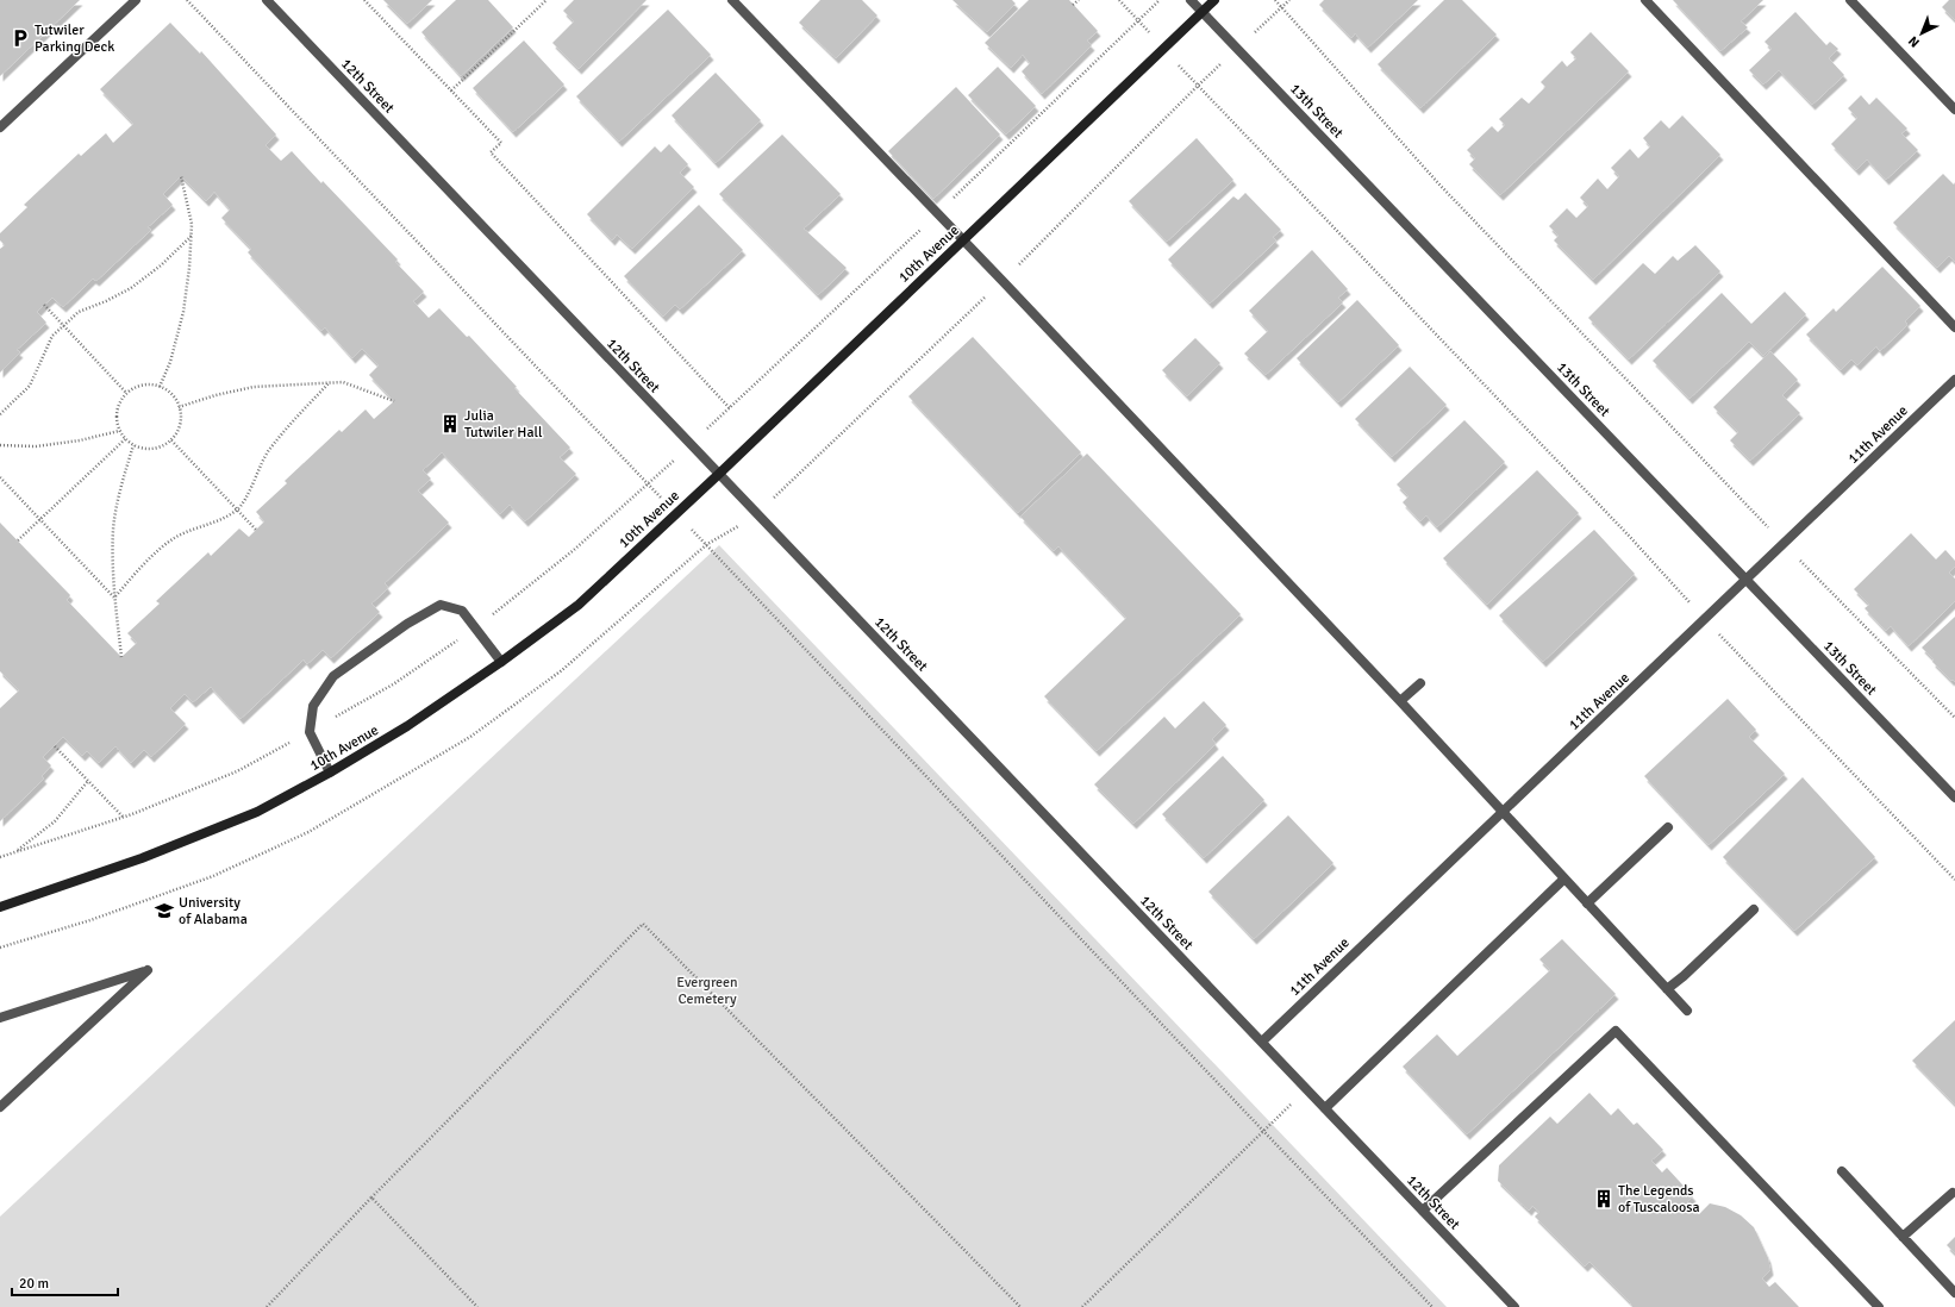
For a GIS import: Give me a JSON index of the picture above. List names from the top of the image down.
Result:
{
  "streets": {
    "main road": ["10th Avenue"],
    "street": ["12th Street", "13th Street", "11th Avenue"]
  },
  "crossings": [
    ["12th Street", "10th Avenue"],
    ["12th Street", "11th Avenue"],
    ["13th Street", "10th Avenue"],
    ["13th Street", "11th Avenue"]
  ],
  "parks": ["Evergreen Cemetery"],
  "places": {
    "parking": ["Tutwiler Parking Deck"],
    "building": ["Julia Tutwiler Hall", "The Legends of Tuscaloosa"],
    "school or university": ["University of Alabama"]
  },
  "scale_bar": "20 m",
  "north": "bottom left"
}
